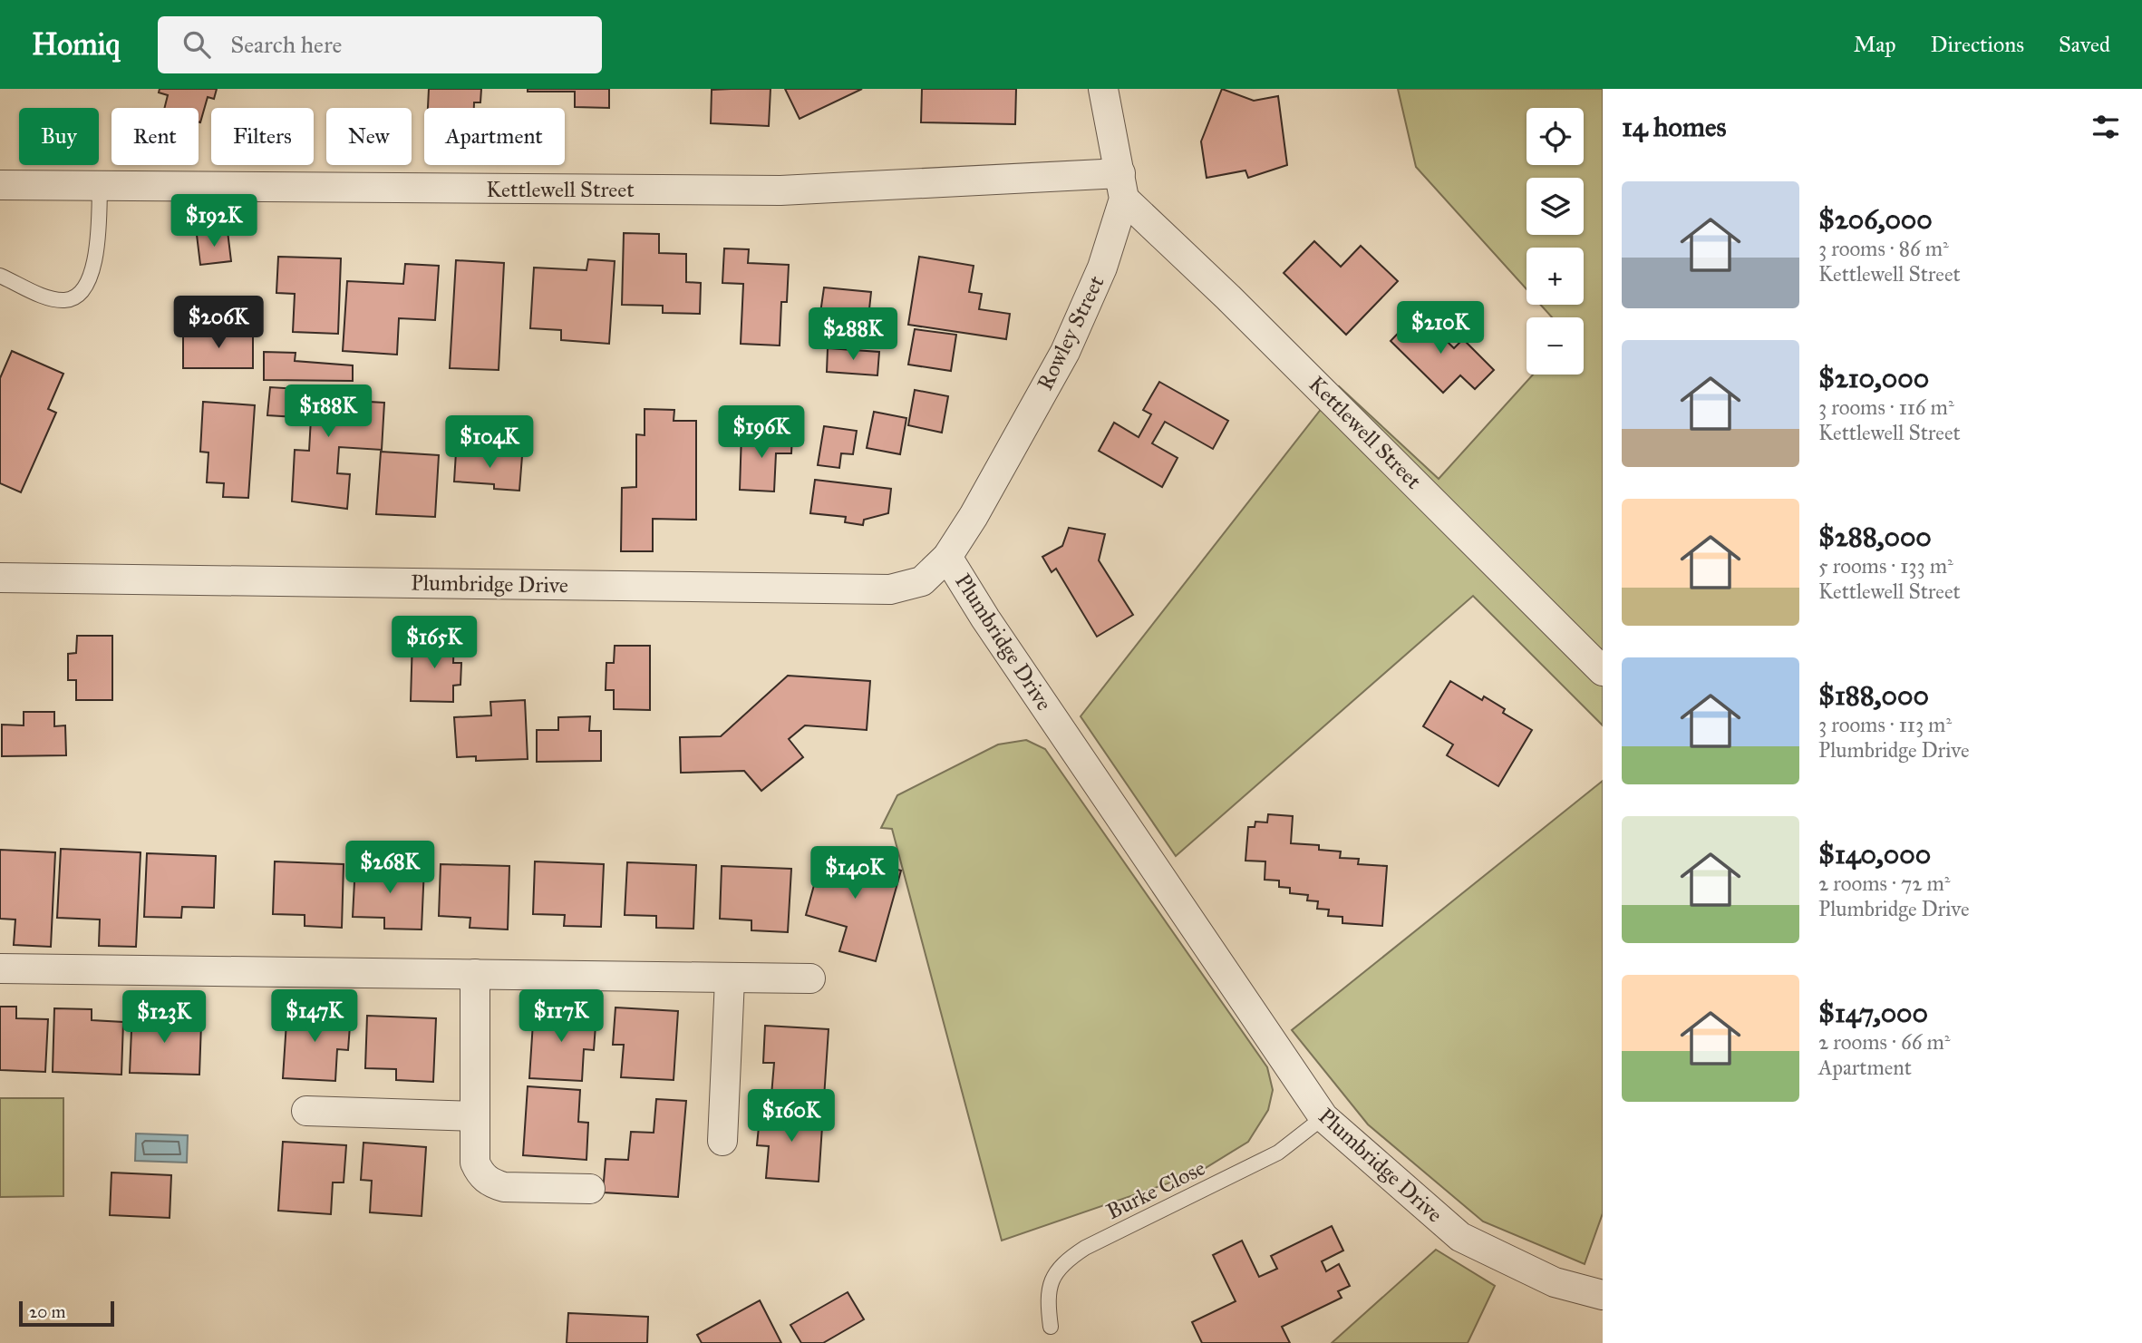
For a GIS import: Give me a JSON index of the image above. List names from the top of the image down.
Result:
{
  "streets": {
    "street": ["Kettlewell Street", "Rowley Street", "Plumbridge Drive"],
    "lane": ["Burke Close"]
  },
  "crossings": [
    ["Kettlewell Street", "Rowley Street"],
    ["Rowley Street", "Plumbridge Drive"],
    ["Plumbridge Drive", "Burke Close"]
  ],
  "scale_bar": "20 m",
  "page": {
    "header": "Homiq",
    "search": "Search here",
    "nav": ["Map", "Directions", "Saved"],
    "heading": "14 homes",
    "map_buttons": ["+", "−"],
    "chip": [
      "Buy",
      "Rent",
      "Filters",
      "New",
      "Apartment"
    ],
    "list": [
      {
        "name": "$206,000",
        "note": "3 rooms · 86 m² · Kettlewell Street"
      },
      {
        "name": "$210,000",
        "note": "3 rooms · 116 m² · Kettlewell Street"
      },
      {
        "name": "$288,000",
        "note": "5 rooms · 133 m² · Kettlewell Street"
      },
      {
        "name": "$188,000",
        "note": "3 rooms · 113 m² · Plumbridge Drive"
      },
      {
        "name": "$140,000",
        "note": "2 rooms · 72 m² · Plumbridge Drive"
      },
      {
        "name": "$147,000",
        "note": "2 rooms · 66 m² · Apartment"
      }
    ],
    "price": [
      "$192K",
      "$206K",
      "$210K",
      "$288K",
      "$188K",
      "$196K",
      "$104K",
      "$165K",
      "$268K",
      "$140K",
      "$147K",
      "$117K",
      "$123K",
      "$160K"
    ],
    "scale": "20 m"
  }
}
